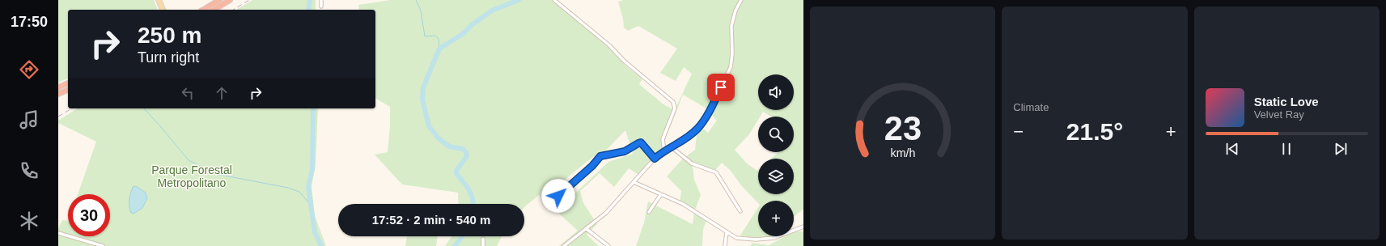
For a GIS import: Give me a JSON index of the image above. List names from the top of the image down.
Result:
{
  "parks": ["Parque Forestal Metropolitano"],
  "page": {
    "tabs": "17:50",
    "tile": "Climate",
    "turn": ["250 m", "Turn right"],
    "map_buttons": "+",
    "song": ["Static Love", "Velvet Ray"],
    "heat": ["−", "21.5°", "+"],
    "limit": "30",
    "trip": "17:52 · 2 min · 540 m",
    "gauge": ["23", "km/h"]
  }
}
